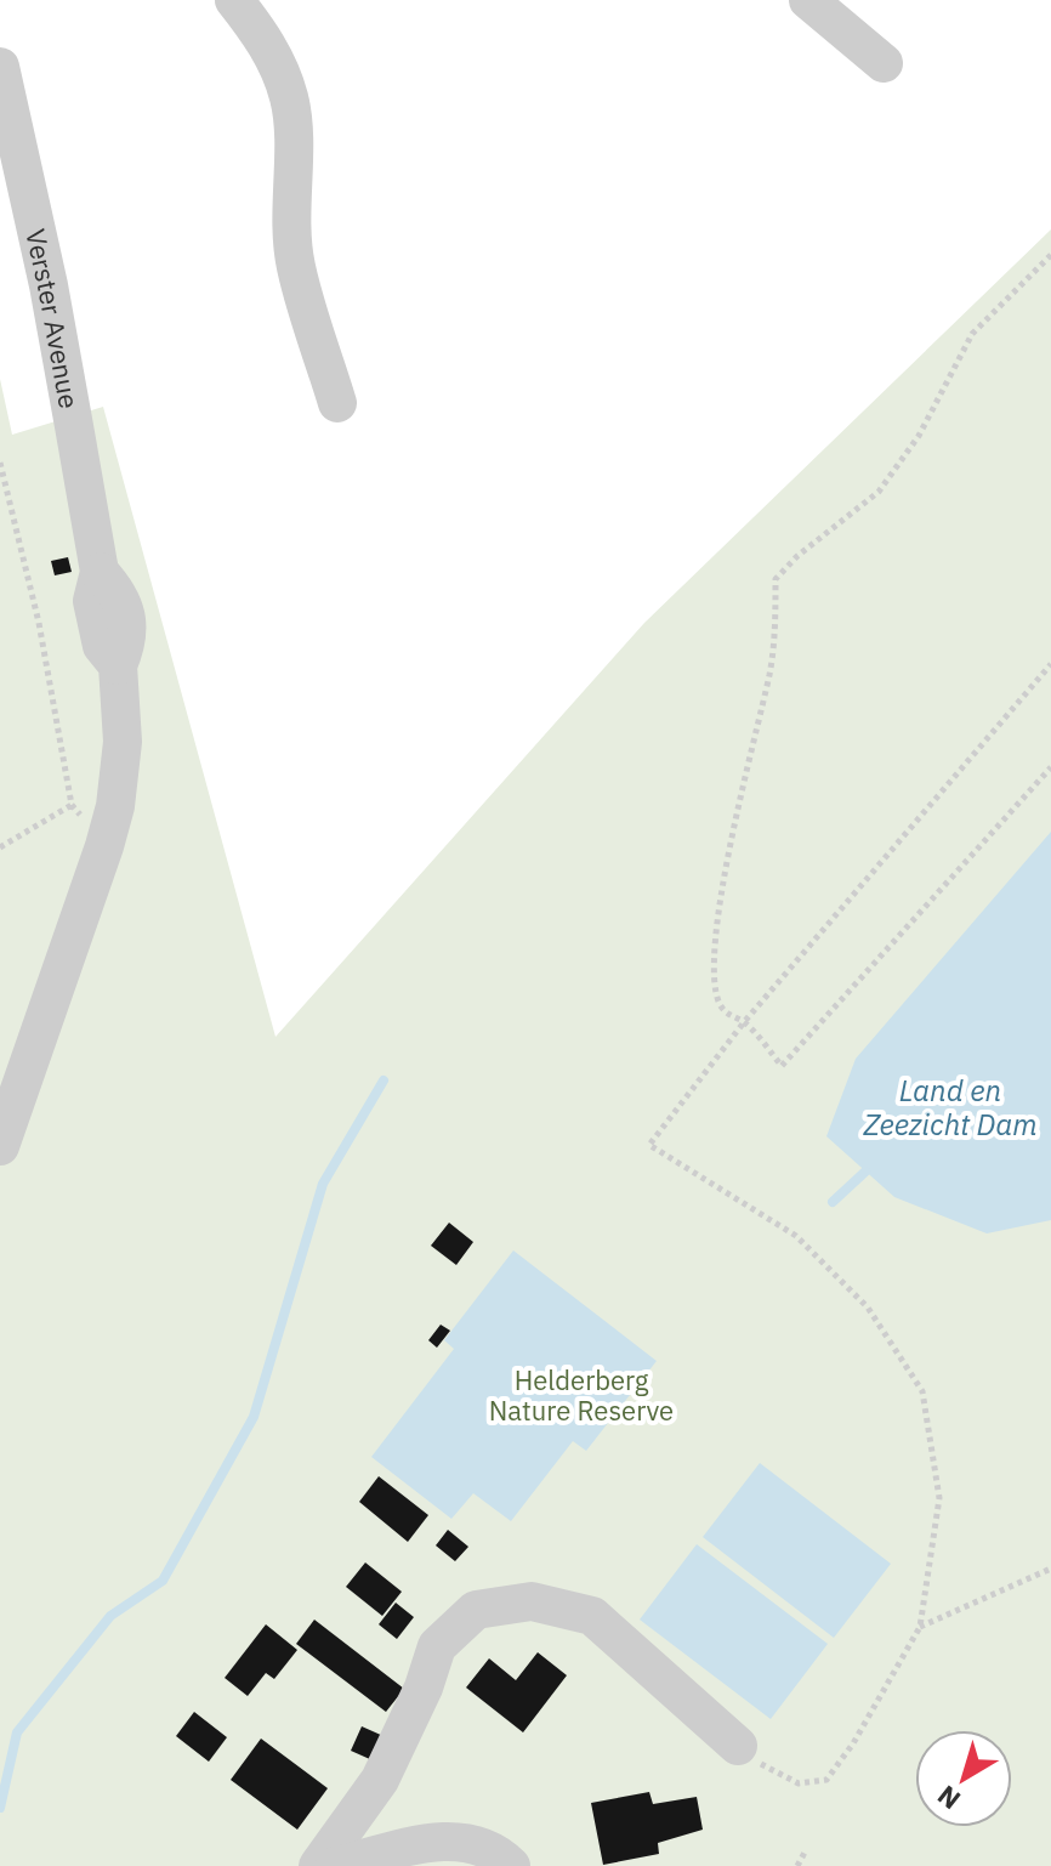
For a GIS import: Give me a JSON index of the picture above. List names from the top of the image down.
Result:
{
  "streets": {
    "street": ["Verster Avenue"]
  },
  "water": ["Land en Zeezicht Dam"],
  "parks": ["Helderberg Nature Reserve"],
  "north": "bottom left"
}
